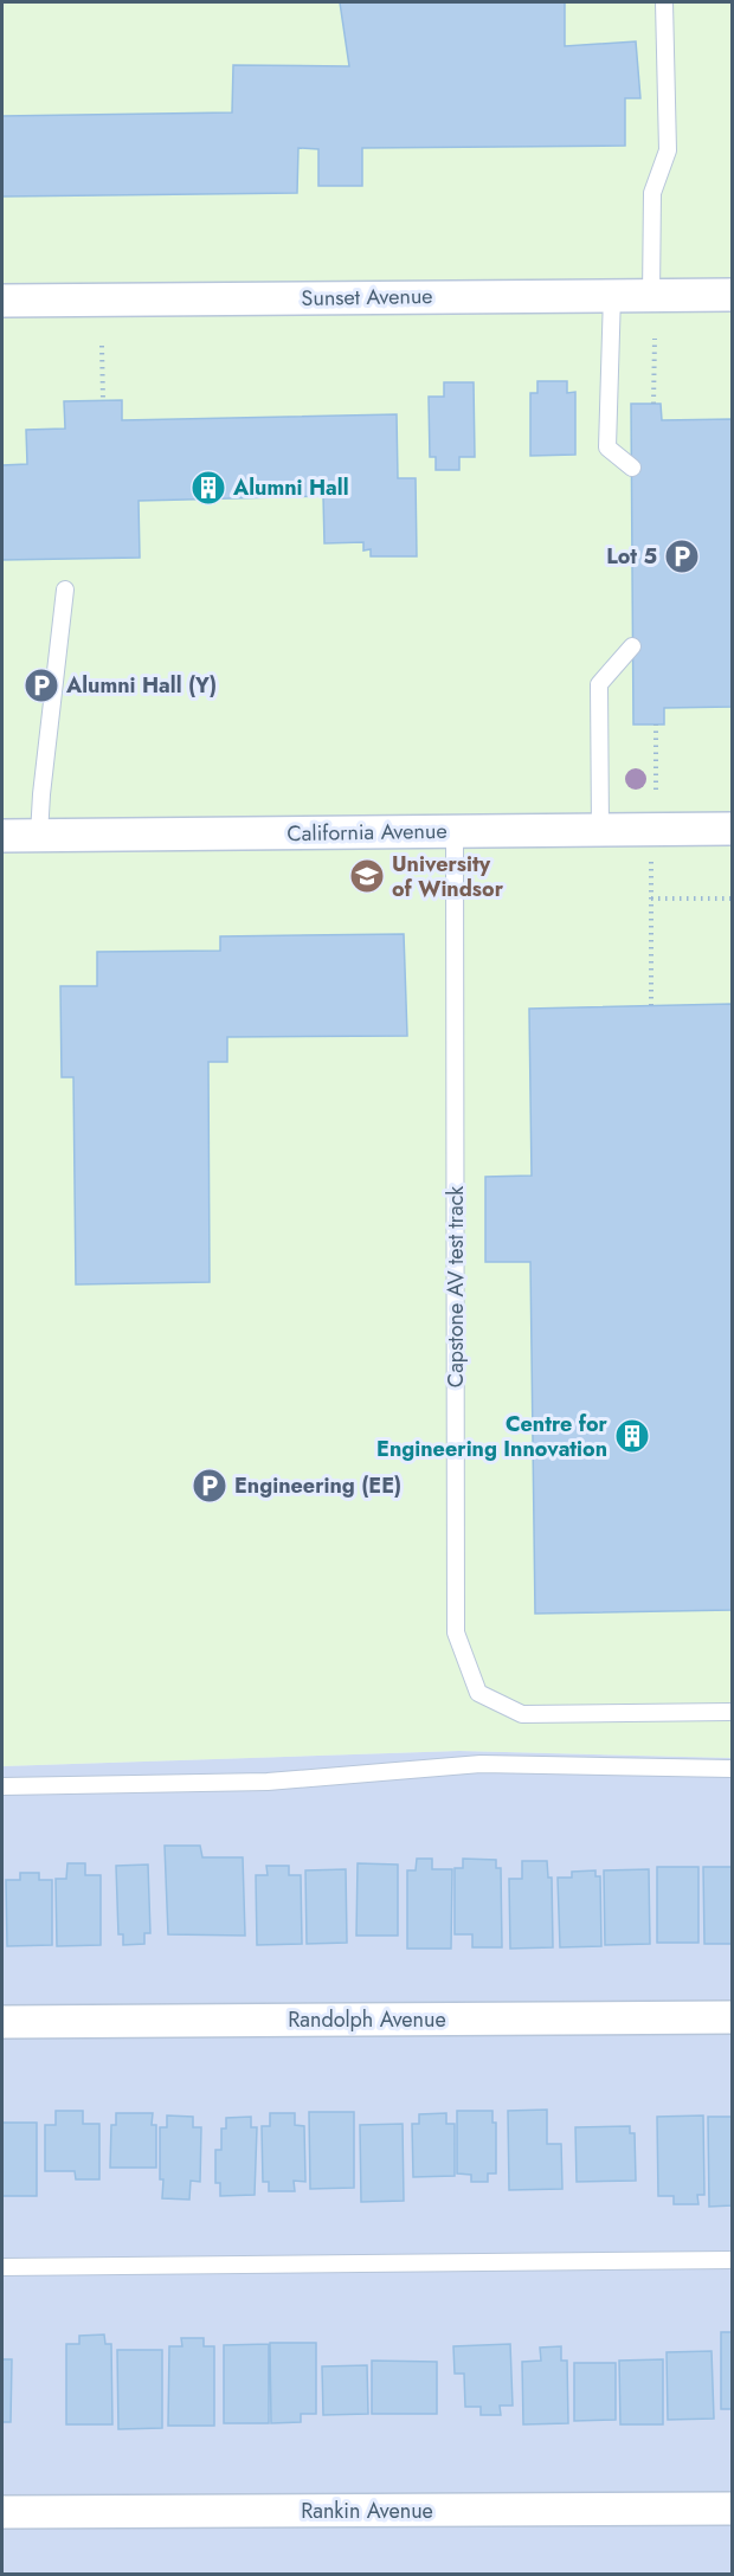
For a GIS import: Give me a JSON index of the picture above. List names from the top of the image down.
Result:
{
  "streets": {
    "street": [
      "Sunset Avenue",
      "California Avenue",
      "Randolph Avenue",
      "Rankin Avenue"
    ],
    "lane": ["Capstone AV test track"]
  },
  "crossings": [
    ["California Avenue", "Capstone AV test track"]
  ],
  "places": {
    "building": ["Alumni Hall", "Centre for Engineering Innovation"],
    "parking": ["Lot 5", "Alumni Hall (Y)", "Engineering (EE)"],
    "school or university": ["University of Windsor"]
  }
}
